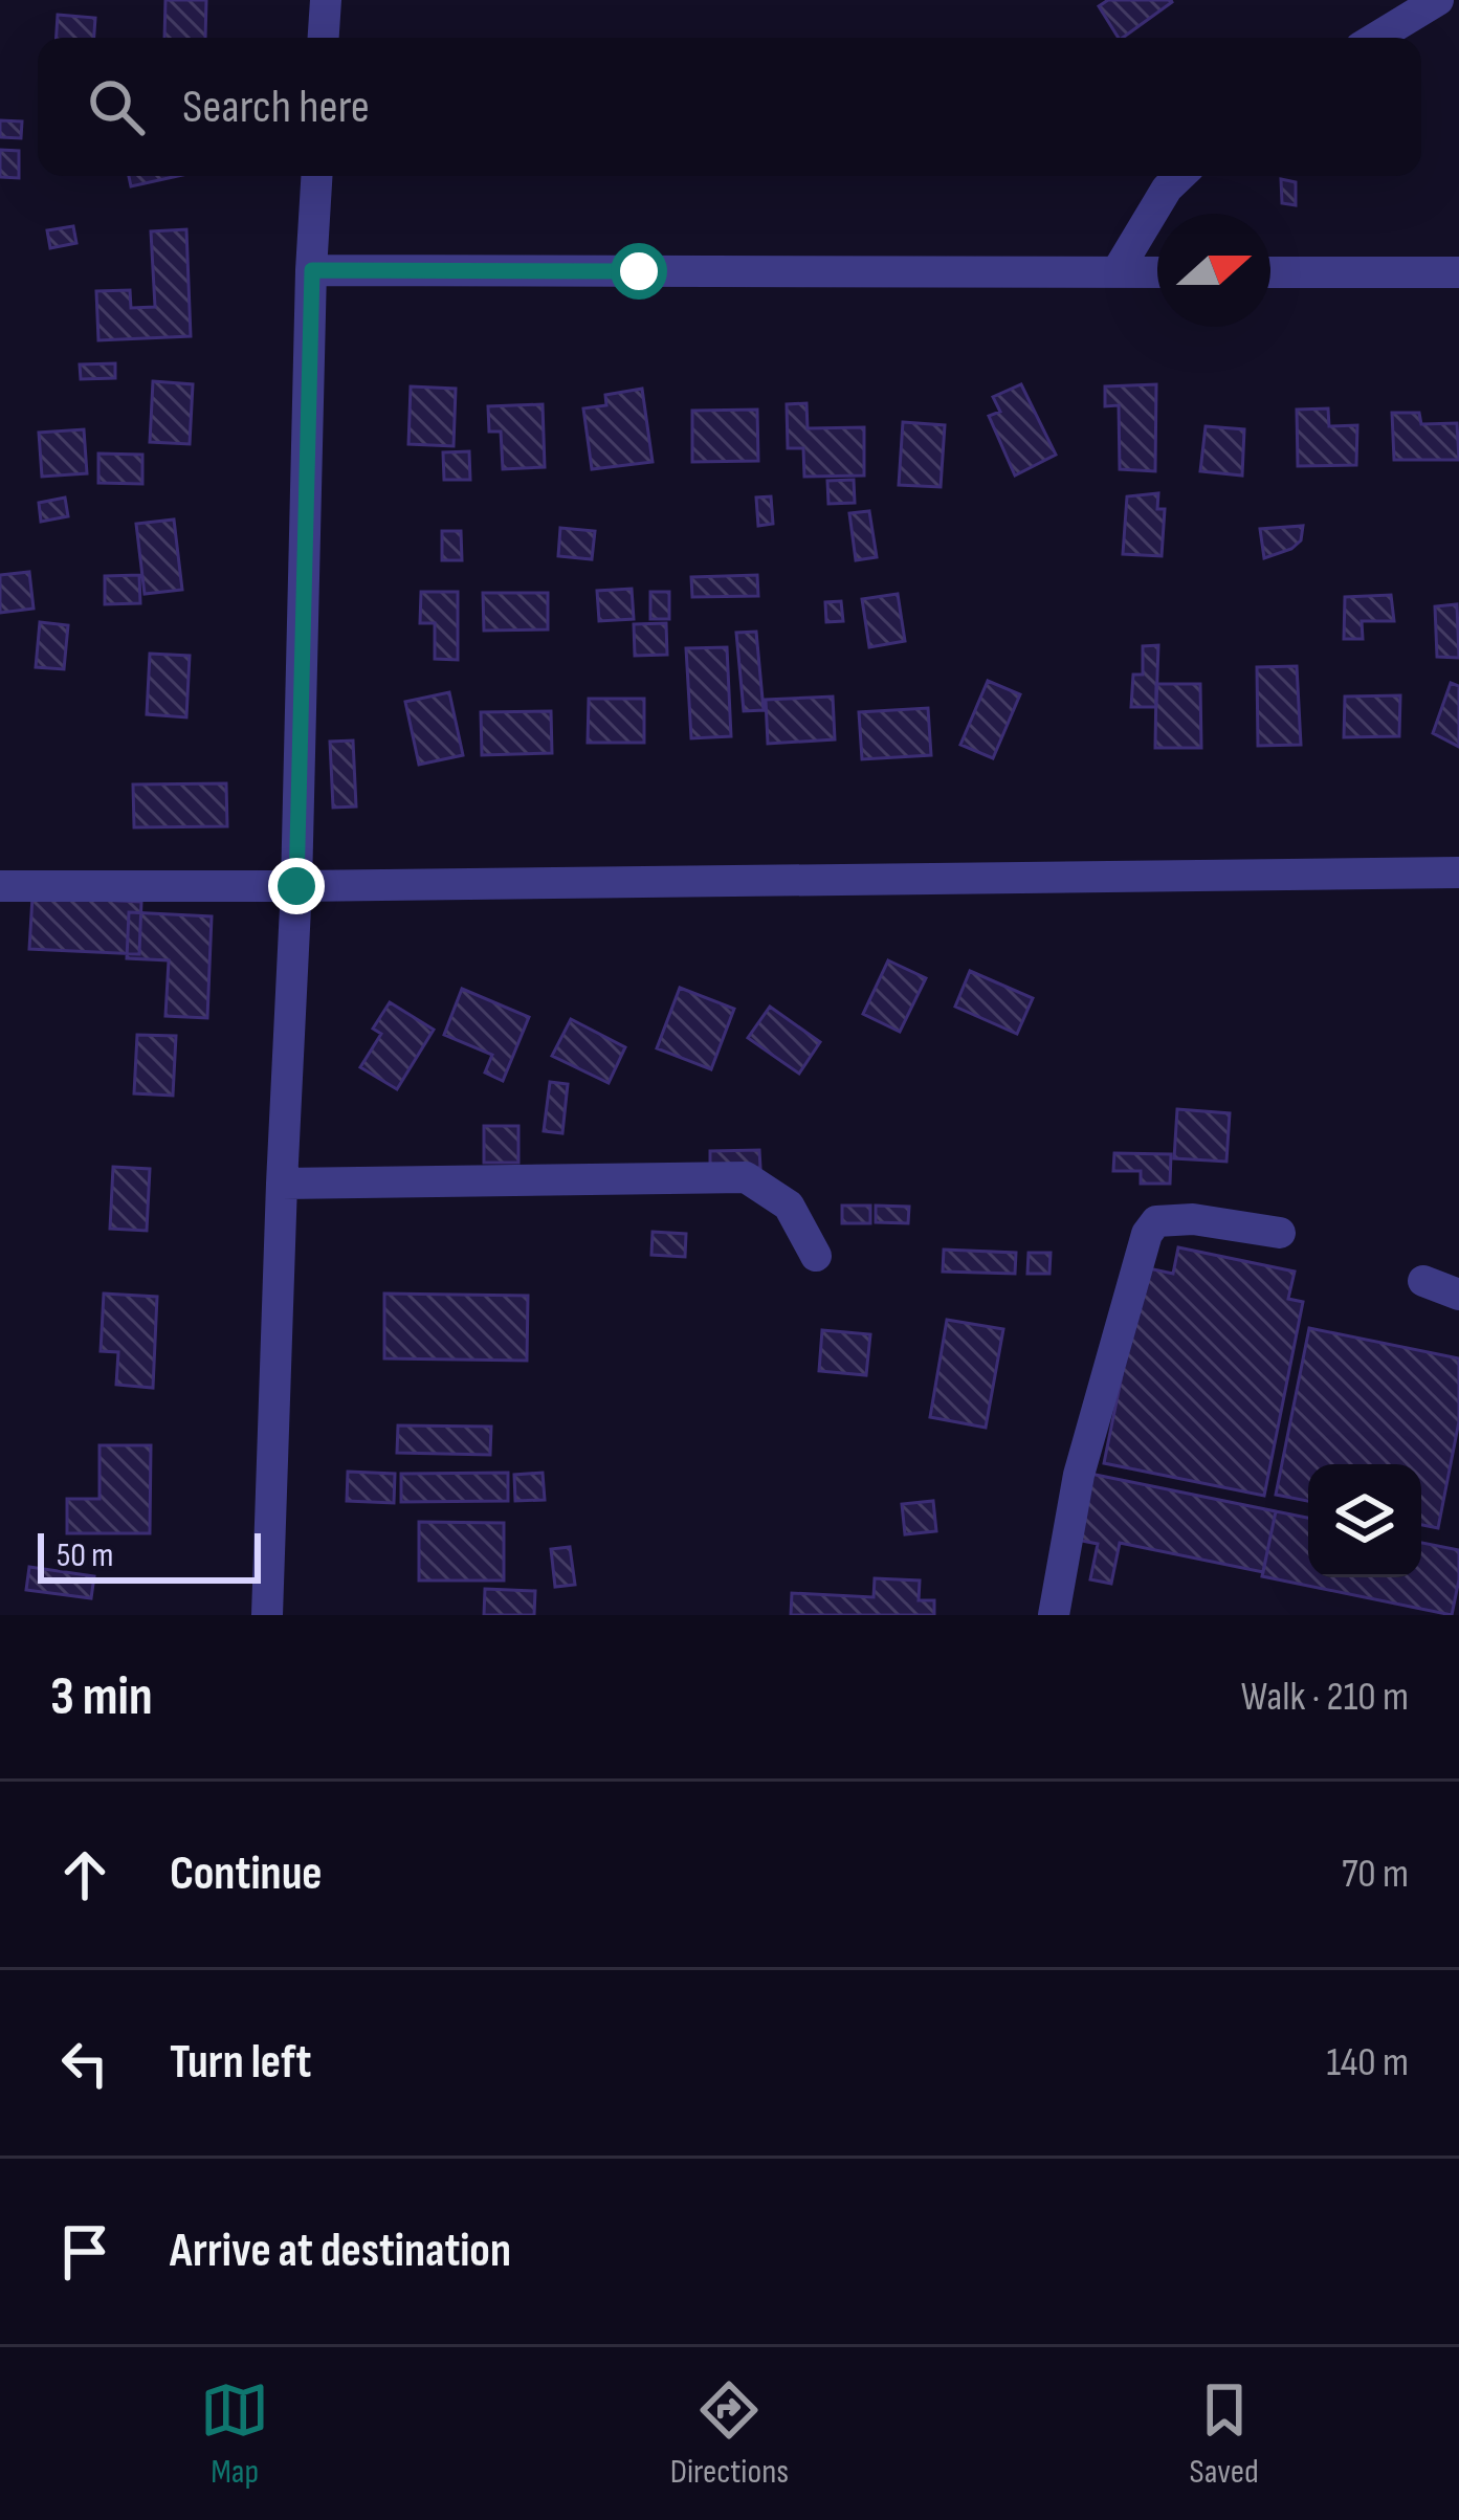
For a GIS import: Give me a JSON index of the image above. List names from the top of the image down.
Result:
{
  "scale_bar": "50 m",
  "north": "right",
  "page": {
    "search": "Search here",
    "scale": "50 m",
    "heading": ["3 min", "Walk · 210 m"],
    "list": [
      ["Continue", "70 m"],
      ["Turn left", "140 m"],
      "Arrive at destination"
    ],
    "nav": ["Map", "Directions", "Saved"]
  }
}
